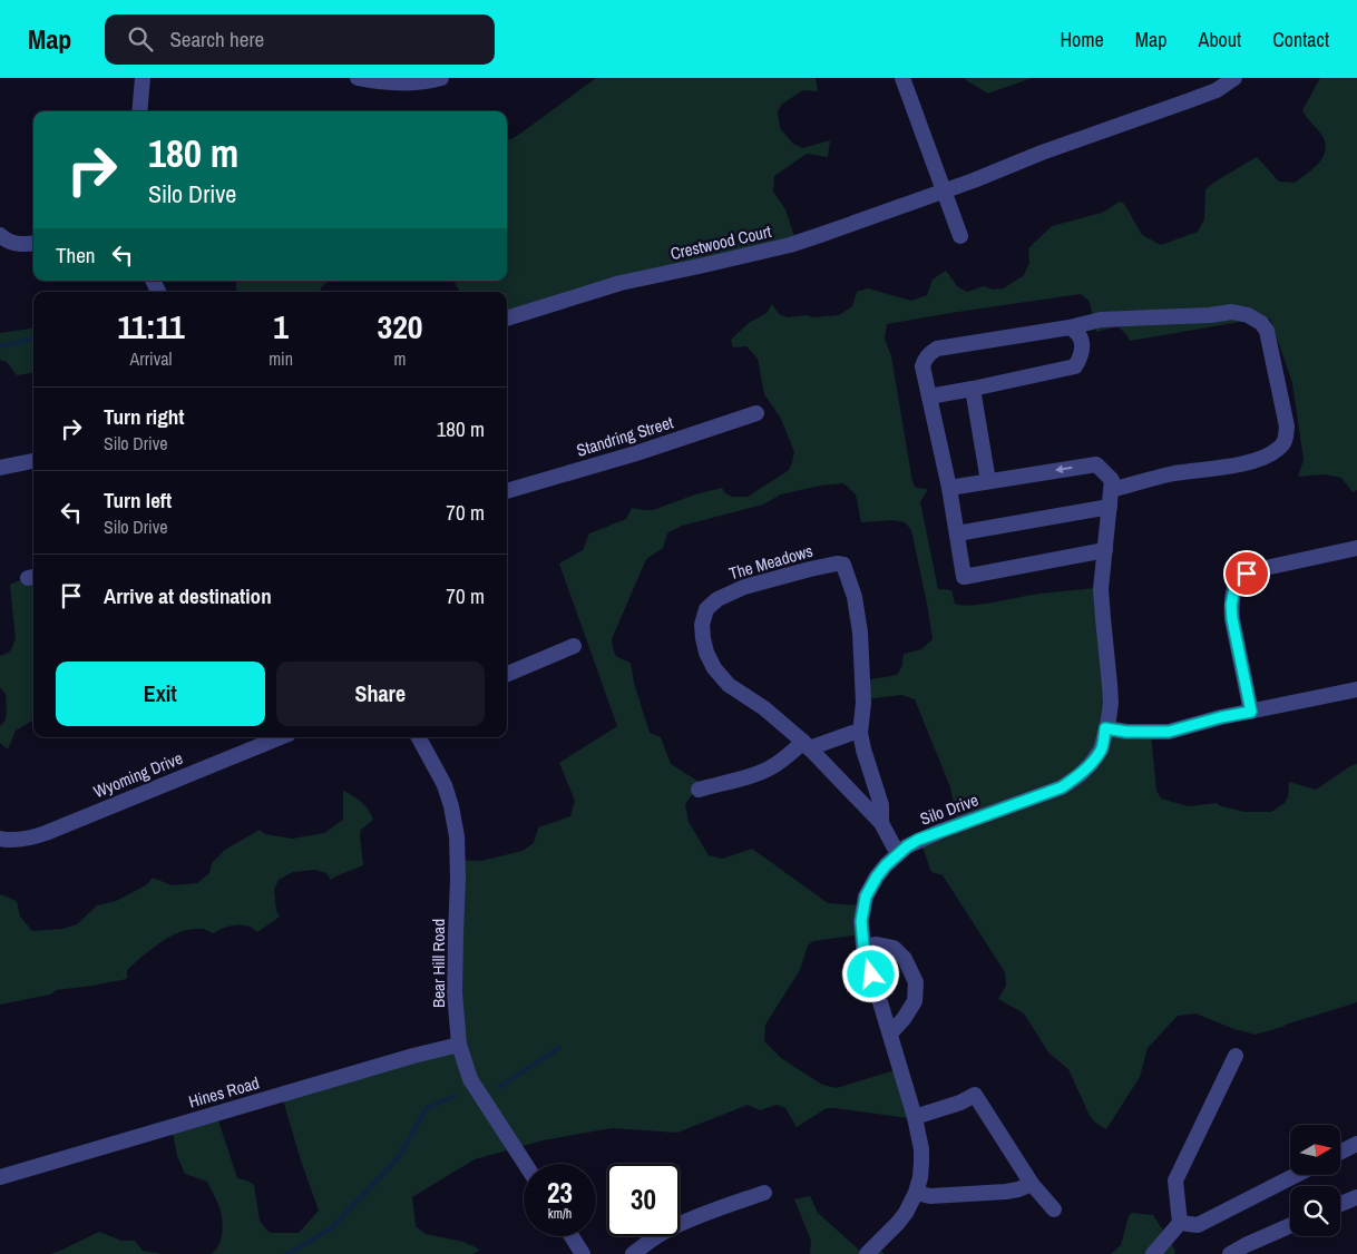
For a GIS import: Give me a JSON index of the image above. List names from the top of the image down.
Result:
{
  "streets": {
    "street": [
      "Crestwood Court",
      "Standring Street",
      "The Meadows",
      "Wyoming Drive",
      "Silo Drive",
      "Bear Hill Road",
      "Hines Road"
    ]
  },
  "crossings": [
    ["The Meadows", "Silo Drive"],
    ["Bear Hill Road", "Hines Road"]
  ],
  "north": "right",
  "page": {
    "header": "Map",
    "search": "Search here",
    "nav": [
      "Home",
      "Map",
      "About",
      "Contact"
    ],
    "turn": ["180 m", "Silo Drive"],
    "then": "Then",
    "eta": [
      "11:11",
      "Arrival",
      "1",
      "min",
      "320",
      "m"
    ],
    "list": [
      {
        "name": "Turn right",
        "note": "Silo Drive",
        "value": "180 m"
      },
      {
        "name": "Turn left",
        "note": "Silo Drive",
        "value": "70 m"
      },
      {
        "name": "Arrive at destination",
        "value": "70 m"
      }
    ],
    "buttons": ["Exit", "Share"],
    "speed": "23 km/h",
    "limit": "30"
  }
}
